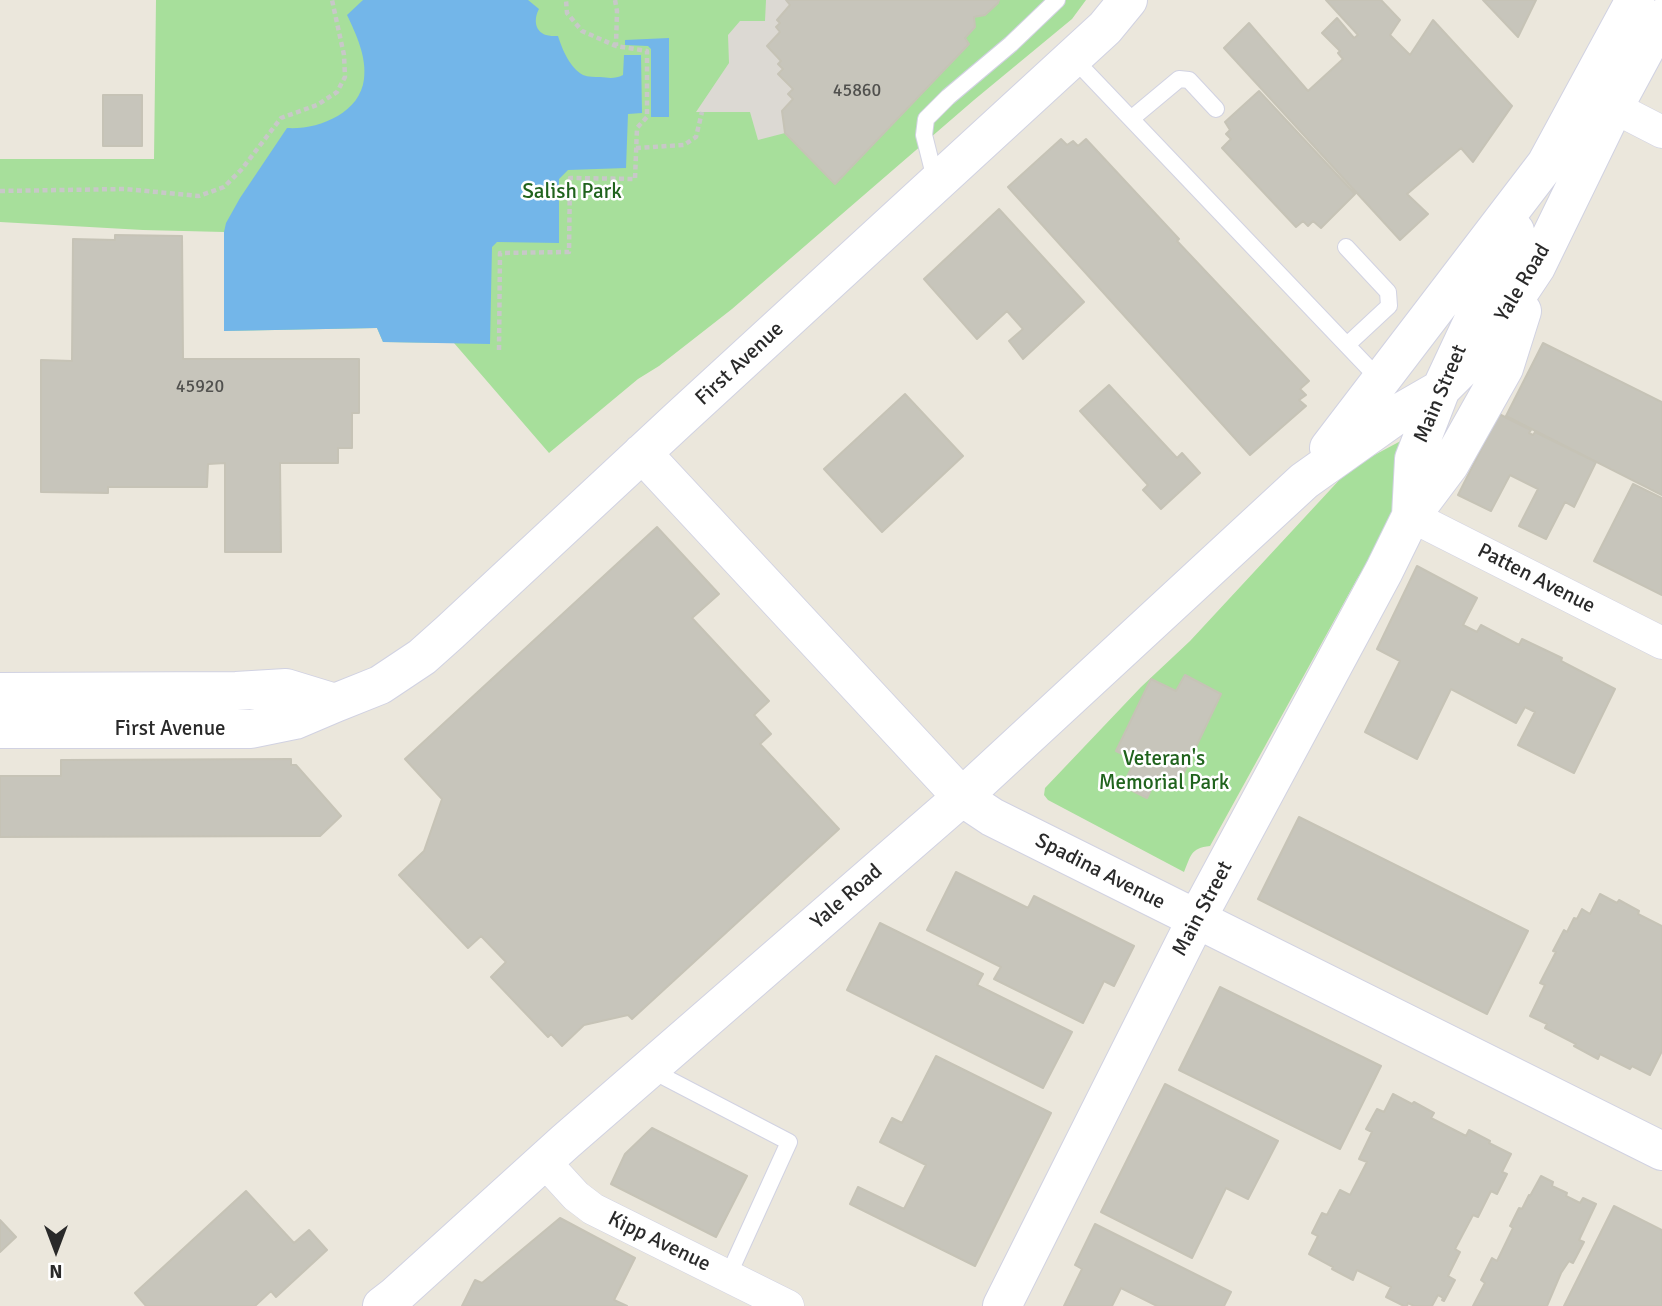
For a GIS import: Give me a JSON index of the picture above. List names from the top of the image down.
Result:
{
  "streets": {
    "main road": [
      "Yale Road",
      "First Avenue",
      "Main Street",
      "Spadina Avenue"
    ],
    "street": ["Patten Avenue", "Kipp Avenue"]
  },
  "crossings": [
    ["Yale Road", "Main Street"],
    ["Yale Road", "Spadina Avenue"],
    ["Yale Road", "Kipp Avenue"],
    ["First Avenue", "Spadina Avenue"],
    ["Main Street", "Patten Avenue"],
    ["Main Street", "Spadina Avenue"]
  ],
  "parks": ["Salish Park", "Veteran's Memorial Park"],
  "house_numbers": ["45860", "45920"],
  "north": "bottom"
}
